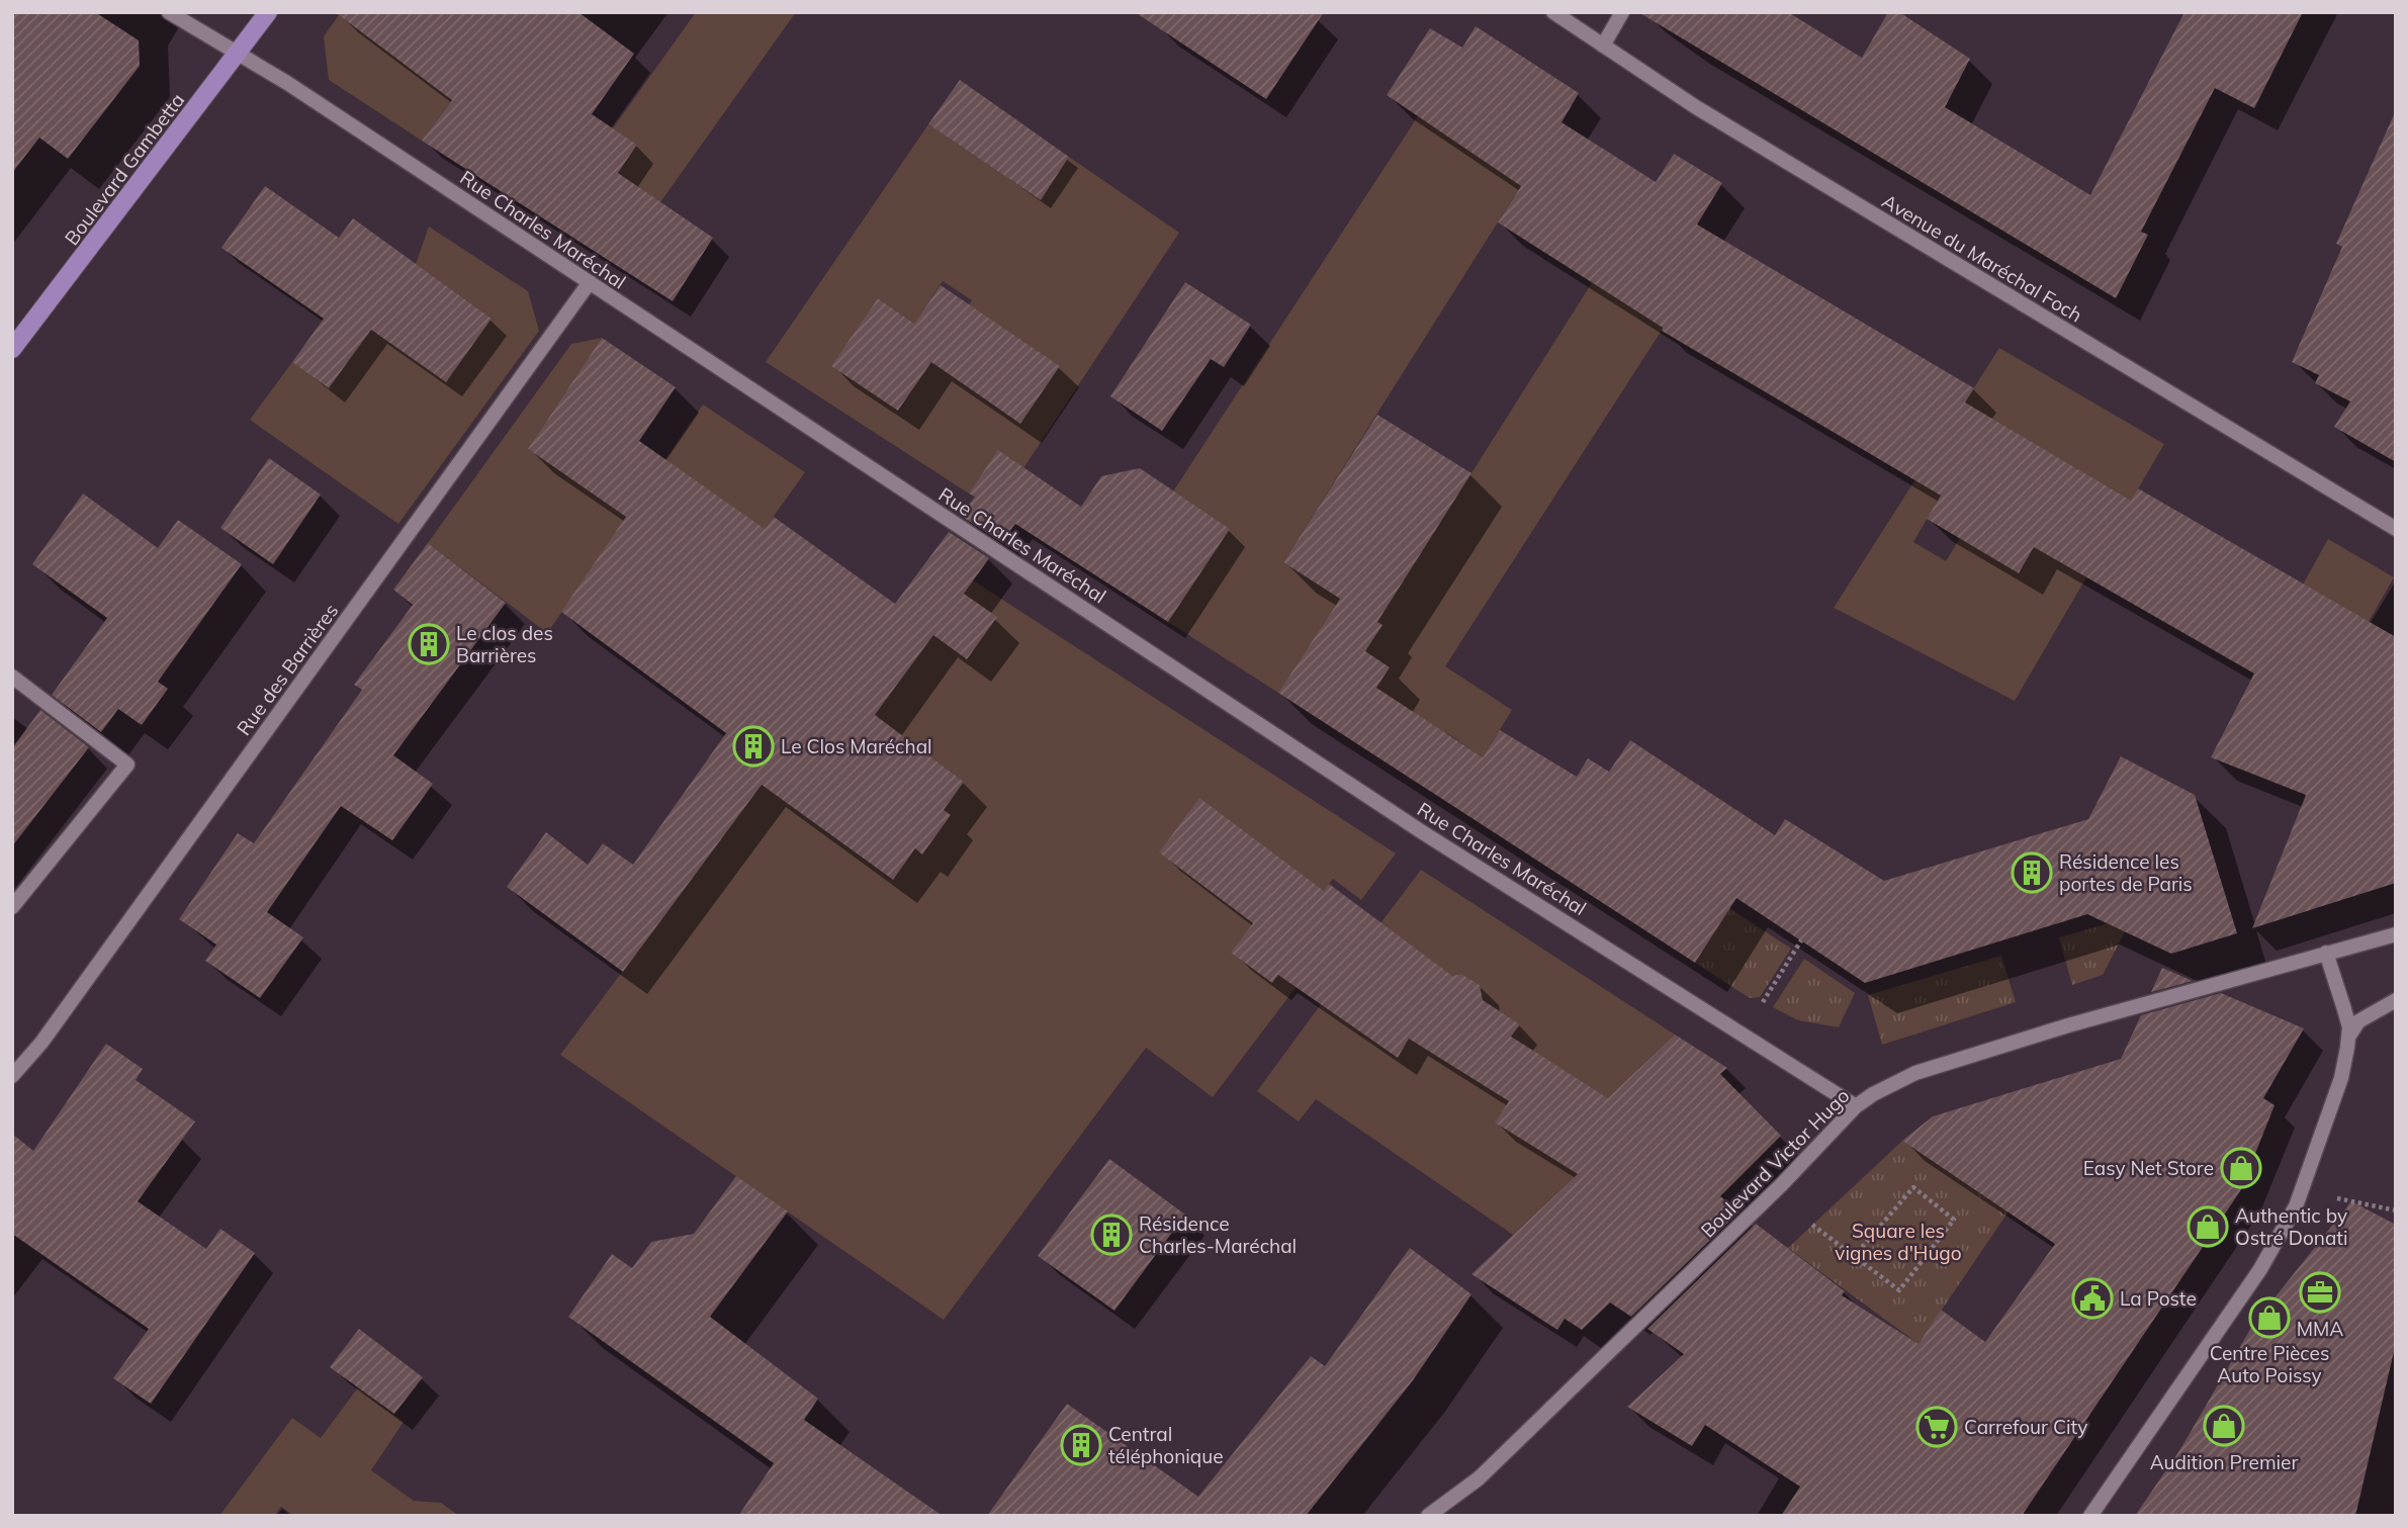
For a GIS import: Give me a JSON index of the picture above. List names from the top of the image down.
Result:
{
  "streets": {
    "main road": ["Boulevard Gambetta"],
    "street": [
      "Rue Charles Maréchal",
      "Avenue du Maréchal Foch",
      "Rue des Barrières",
      "Boulevard Victor Hugo"
    ]
  },
  "crossings": [
    ["Boulevard Gambetta", "Rue Charles Maréchal"],
    ["Rue Charles Maréchal", "Rue des Barrières"],
    ["Rue Charles Maréchal", "Boulevard Victor Hugo"]
  ],
  "parks": ["Square les vignes d'Hugo"],
  "places": {
    "building": [
      "Le clos des Barrières",
      "Le Clos Maréchal",
      "Résidence les portes de Paris",
      "Résidence Charles-Maréchal",
      "Central téléphonique"
    ],
    "shop": [
      "Easy Net Store",
      "Authentic by Ostré Donati",
      "Centre Pièces Auto Poissy",
      "Audition Premier"
    ],
    "office": ["MMA"],
    "public building": ["La Poste"],
    "supermarket": ["Carrefour City"]
  }
}
